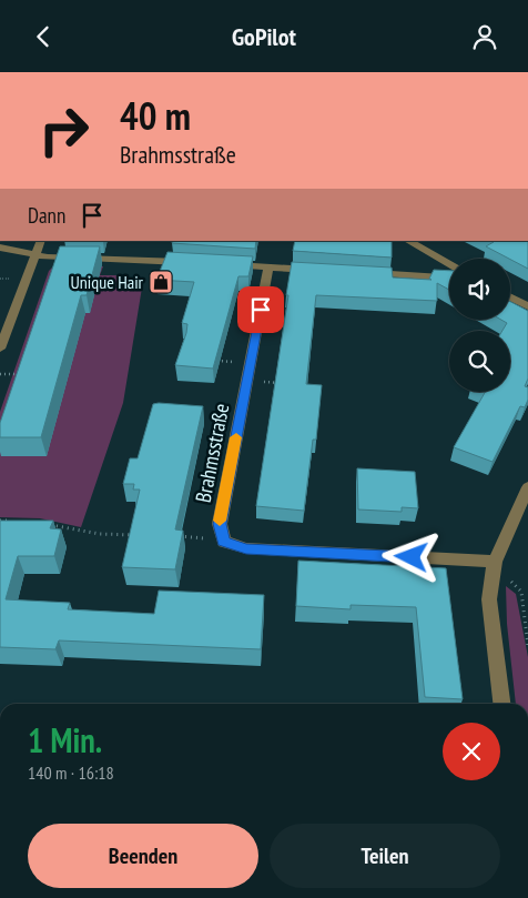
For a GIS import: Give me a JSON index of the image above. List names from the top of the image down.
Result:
{
  "streets": {
    "street": ["Brahmsstraße"]
  },
  "places": {
    "shop": ["Unique Hair"]
  },
  "page": {
    "header": "GoPilot",
    "turn": ["40 m", "Brahmsstraße"],
    "then": "Dann",
    "heading": ["1 Min.", "140 m · 16:18"],
    "buttons": ["Beenden", "Teilen"]
  }
}
